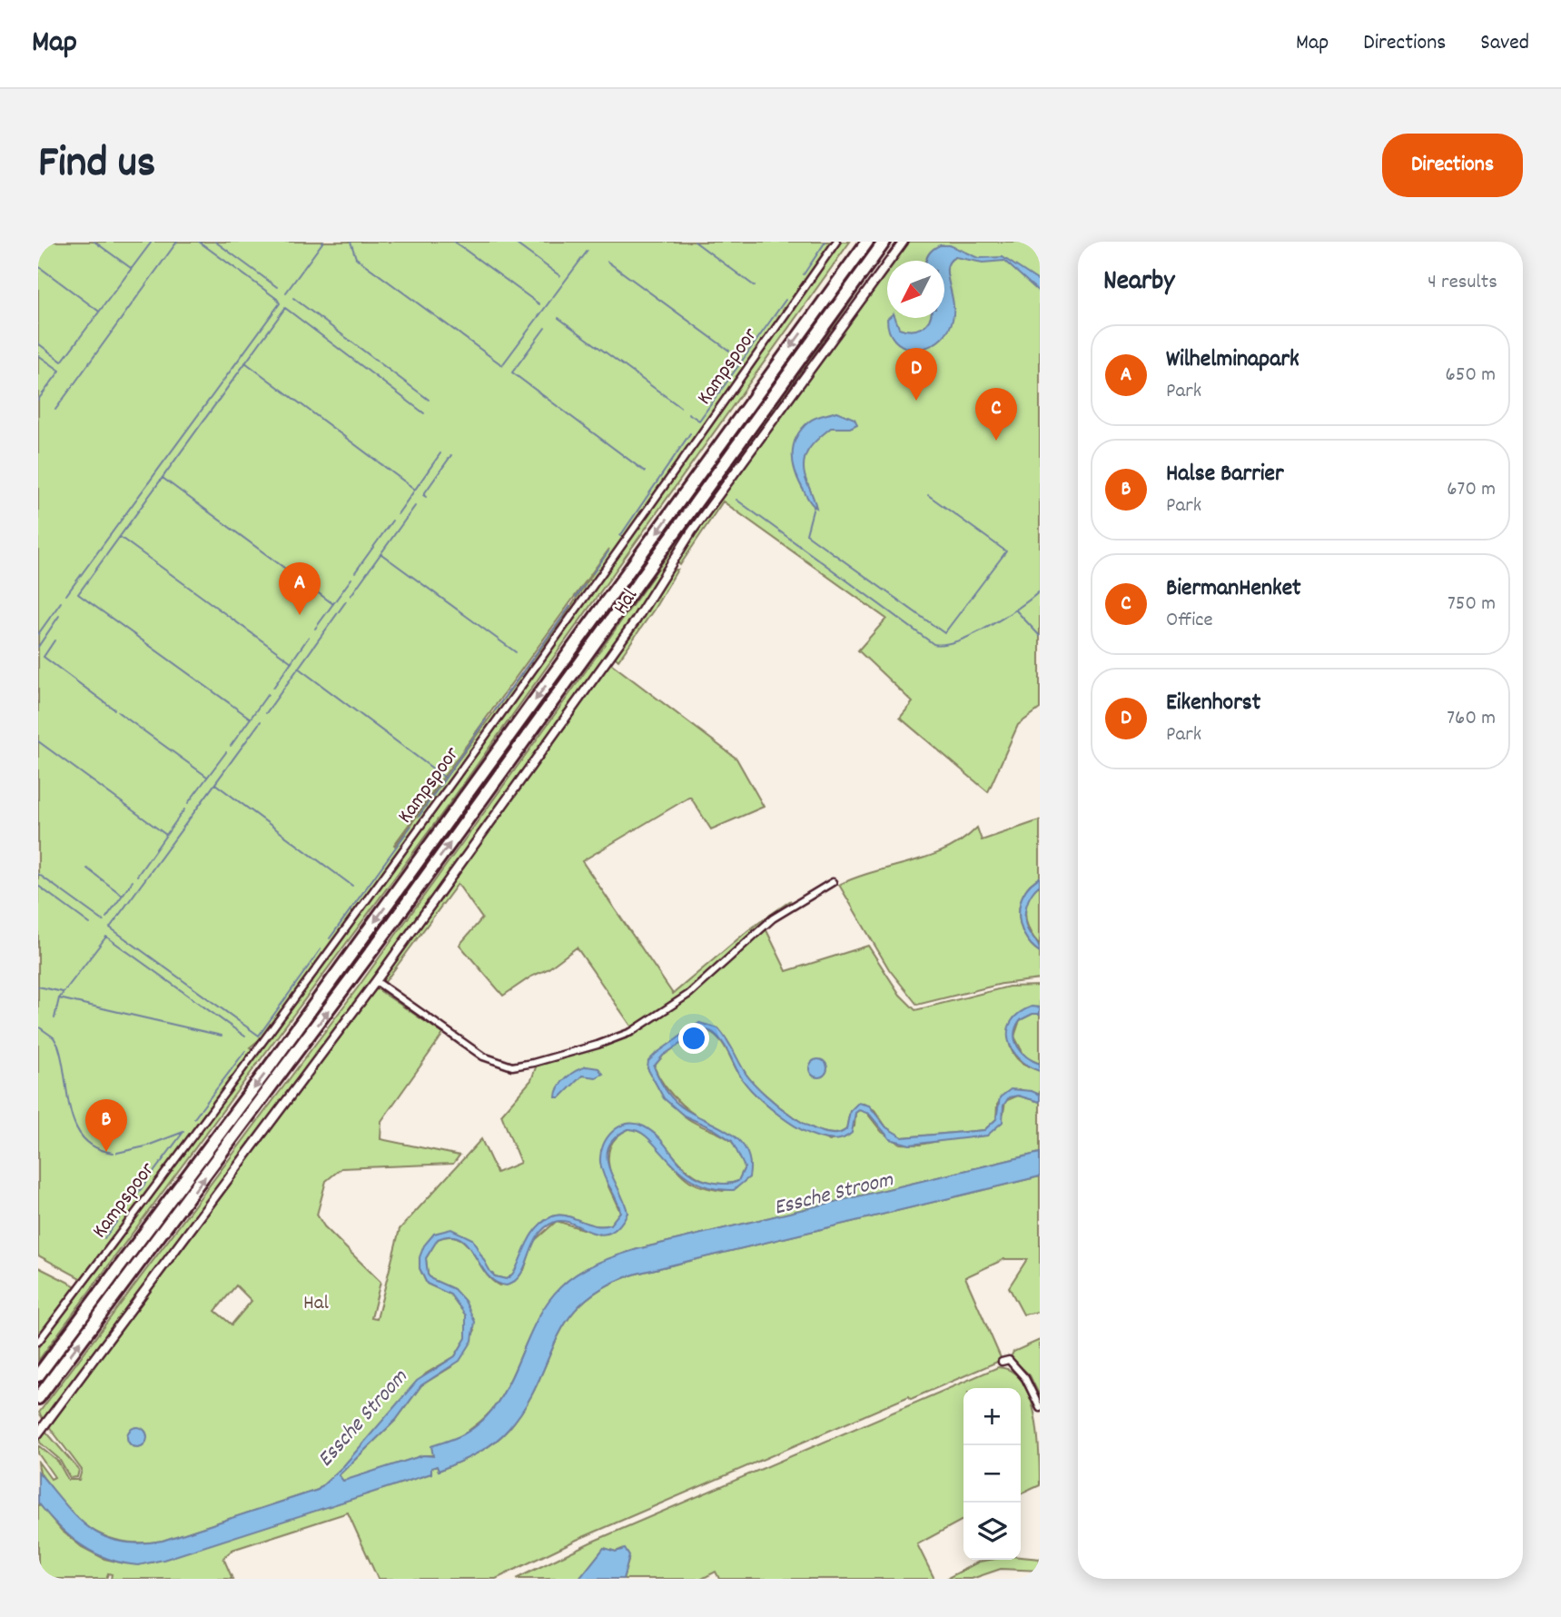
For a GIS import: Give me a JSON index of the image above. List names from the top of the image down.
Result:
{
  "streets": {
    "street": ["Kampspoor", "Hal"]
  },
  "water": ["Essche Stroom"],
  "parks": ["Hal"],
  "north": "bottom left",
  "page": {
    "header": "Map",
    "nav": ["Map", "Directions", "Saved"],
    "title": "Find us",
    "buttons": "Directions",
    "heading": ["Nearby", "4 results"],
    "list": [
      {
        "mark": "A",
        "name": "Wilhelminapark",
        "note": "Park",
        "value": "650 m"
      },
      {
        "mark": "B",
        "name": "Halse Barrier",
        "note": "Park",
        "value": "670 m"
      },
      {
        "mark": "C",
        "name": "BiermanHenket",
        "note": "Office",
        "value": "750 m"
      },
      {
        "mark": "D",
        "name": "Eikenhorst",
        "note": "Park",
        "value": "760 m"
      }
    ],
    "pins": [
      "D",
      "C",
      "A",
      "B"
    ],
    "map_buttons": ["+", "−"]
  }
}
